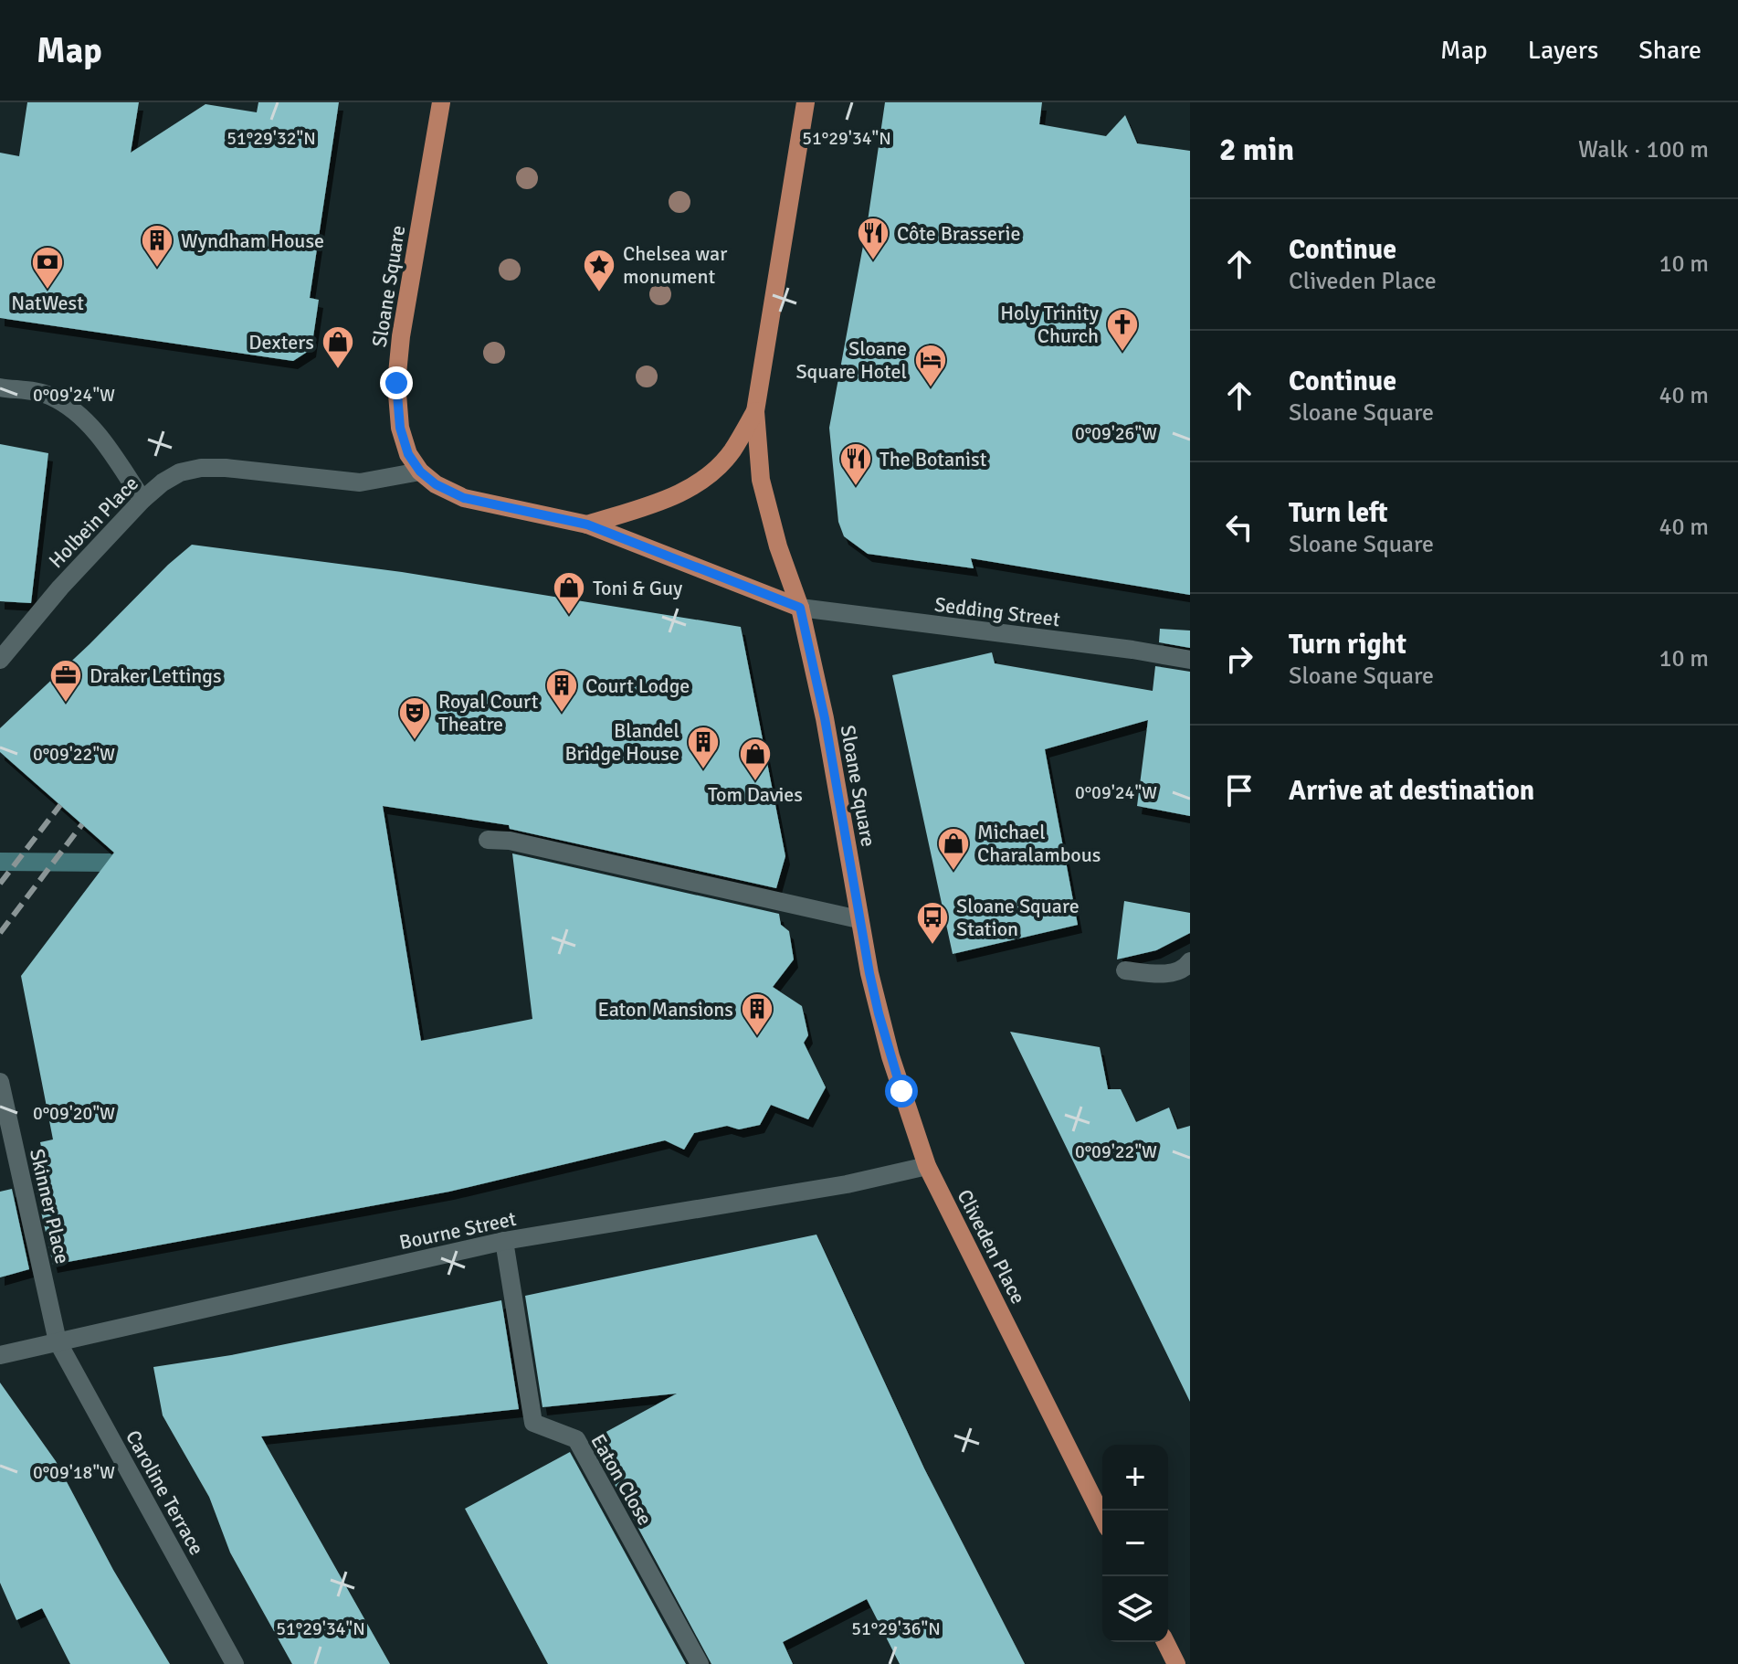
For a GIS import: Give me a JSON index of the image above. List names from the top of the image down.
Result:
{
  "streets": {
    "main road": ["Sloane Square", "Cliveden Place"],
    "street": [
      "Holbein Place",
      "Sedding Street",
      "Skinner Place",
      "Bourne Street",
      "Eaton Close",
      "Caroline Terrace"
    ]
  },
  "crossings": [
    ["Sloane Square", "Holbein Place"],
    ["Sloane Square", "Sedding Street"],
    ["Sloane Square", "Cliveden Place"],
    ["Skinner Place", "Bourne Street"],
    ["Skinner Place", "Caroline Terrace"],
    ["Bourne Street", "Cliveden Place"],
    ["Bourne Street", "Eaton Close"],
    ["Bourne Street", "Caroline Terrace"]
  ],
  "places": {
    "restaurant": ["Côte Brasserie", "The Botanist"],
    "building": [
      "Wyndham House",
      "Court Lodge",
      "Blandel Bridge House",
      "Eaton Mansions"
    ],
    "bank": ["NatWest"],
    "place": ["Chelsea war monument"],
    "church": ["Holy Trinity Church"],
    "shop": [
      "Dexters",
      "Toni & Guy",
      "Tom Davies",
      "Michael Charalambous"
    ],
    "hotel": ["Sloane Square Hotel"],
    "office": ["Draker Lettings"],
    "theatre": ["Royal Court Theatre"],
    "bus stop": ["Sloane Square Station"]
  },
  "page": {
    "header": "Map",
    "nav": ["Map", "Layers", "Share"],
    "heading": ["2 min", "Walk · 100 m"],
    "list": [
      ["Continue", "Cliveden Place", "10 m"],
      ["Continue", "Sloane Square", "40 m"],
      ["Turn left", "Sloane Square", "40 m"],
      ["Turn right", "Sloane Square", "10 m"],
      "Arrive at destination"
    ],
    "map_buttons": ["+", "−"]
  },
  "coordinates": [
    "51°29'32\"N",
    "51°29'34\"N",
    "0°09'24\"W",
    "0°09'26\"W",
    "0°09'22\"W",
    "0°09'20\"W",
    "0°09'18\"W",
    "51°29'36\"N"
  ]
}
